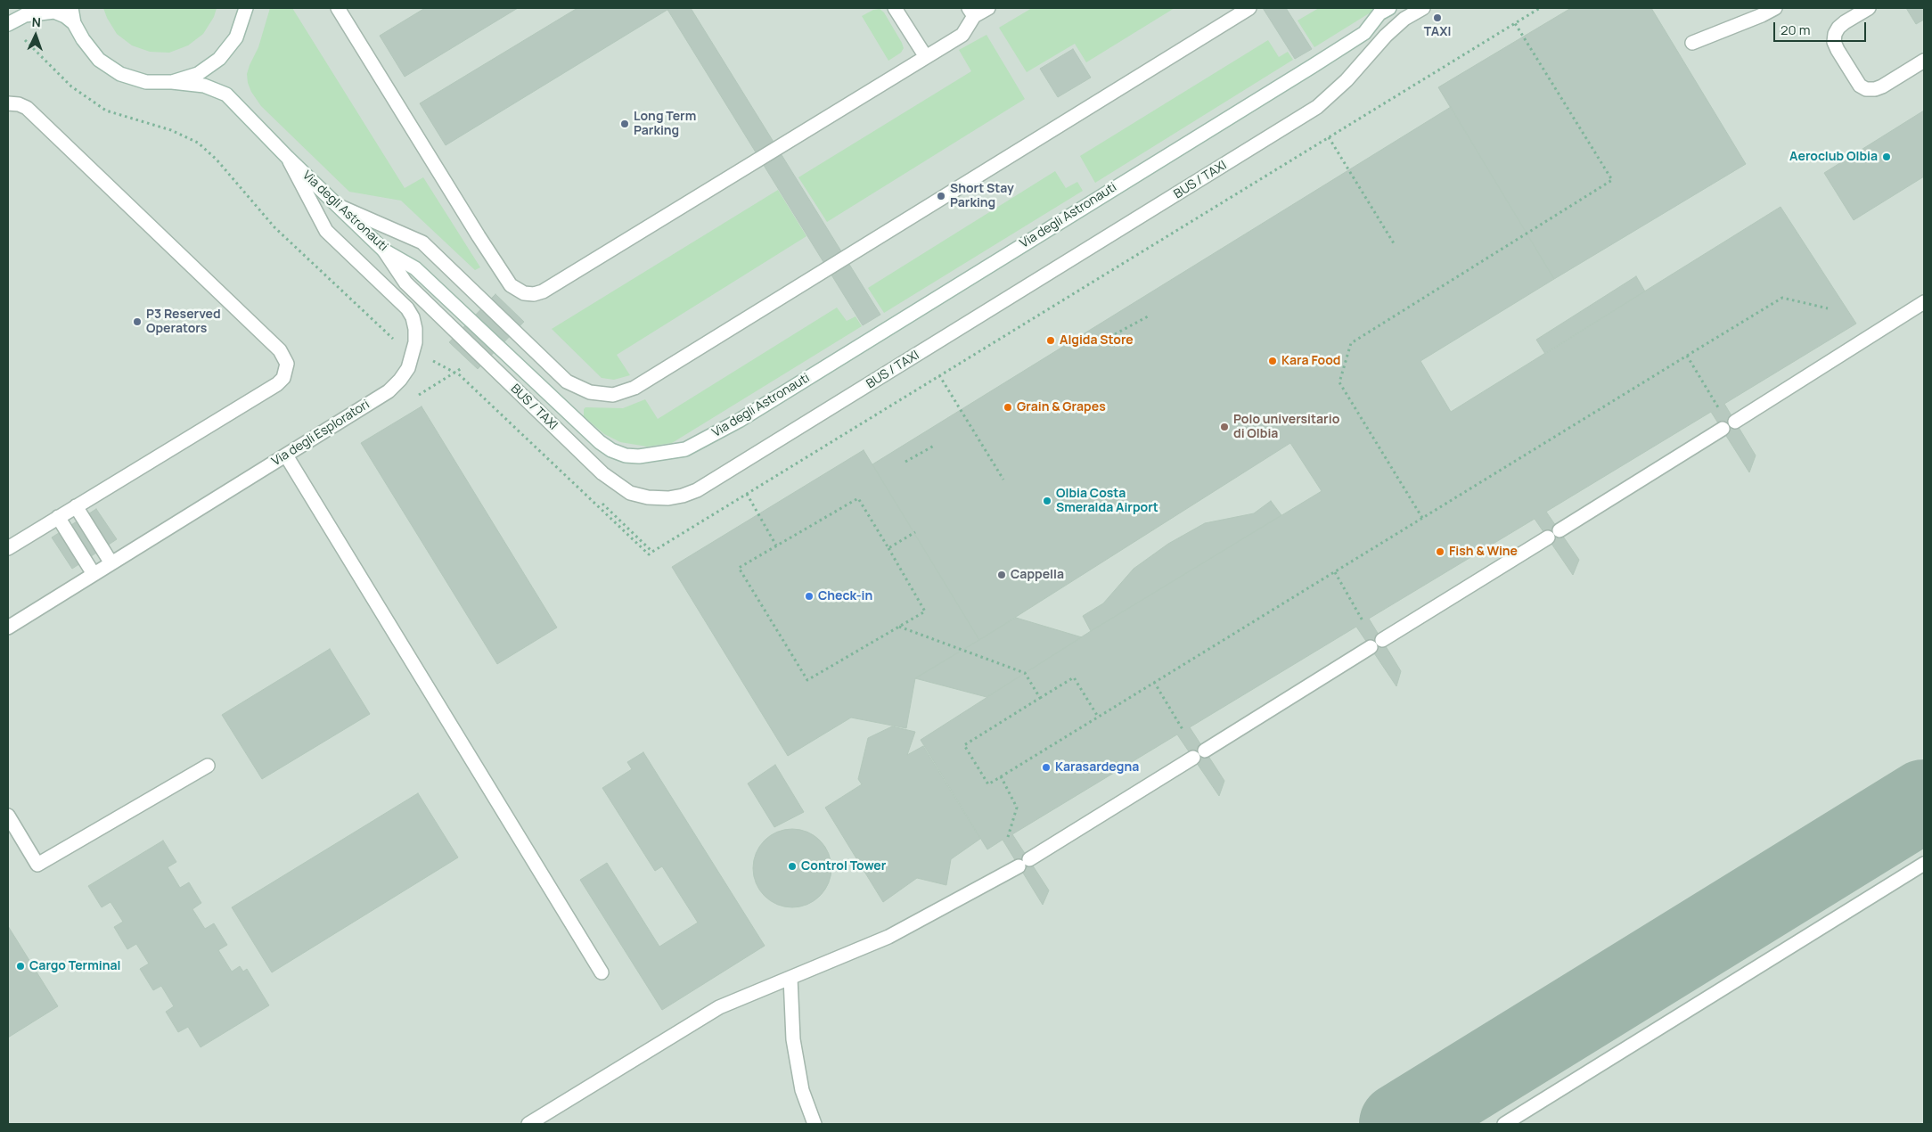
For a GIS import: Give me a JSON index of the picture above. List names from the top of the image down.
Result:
{
  "streets": {
    "street": ["BUS / TAXI", "Via degli Astronauti", "Via degli Esploratori"]
  },
  "crossings": [
    ["BUS / TAXI", "Via degli Astronauti"],
    ["Via degli Astronauti", "Via degli Esploratori"]
  ],
  "places": [
    "TAXI",
    "Long Term Parking",
    "Aeroclub Olbia",
    "Short Stay Parking",
    "P3 Reserved Operators",
    "Algida Store",
    "Kara Food",
    "Grain & Grapes",
    "Polo universitario di Olbia",
    "Olbia Costa Smeralda Airport",
    "Fish & Wine",
    "Cappella",
    "Check-in",
    "Karasardegna",
    "Control Tower",
    "Cargo Terminal"
  ],
  "scale_bar": "20 m",
  "north": "top"
}
